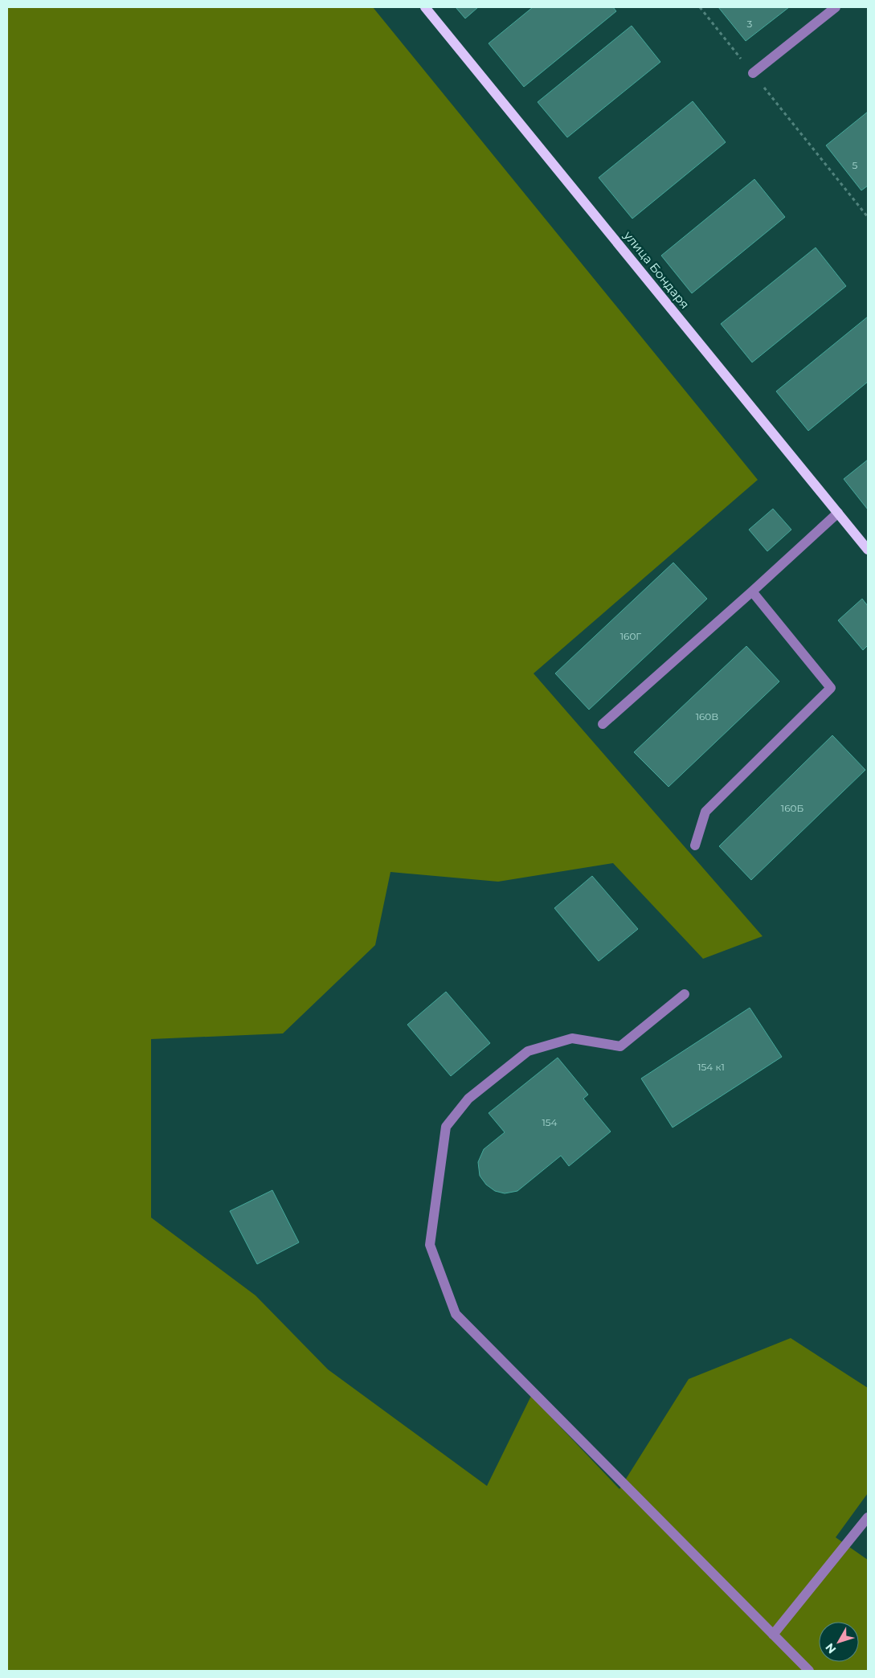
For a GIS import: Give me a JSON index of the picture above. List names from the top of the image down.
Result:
{
  "streets": {
    "main road": ["улица Бондаря"]
  },
  "house_numbers": [
    "3",
    "5",
    "160Г",
    "160В",
    "160Б",
    "154 к1",
    "154"
  ],
  "north": "bottom left"
}
